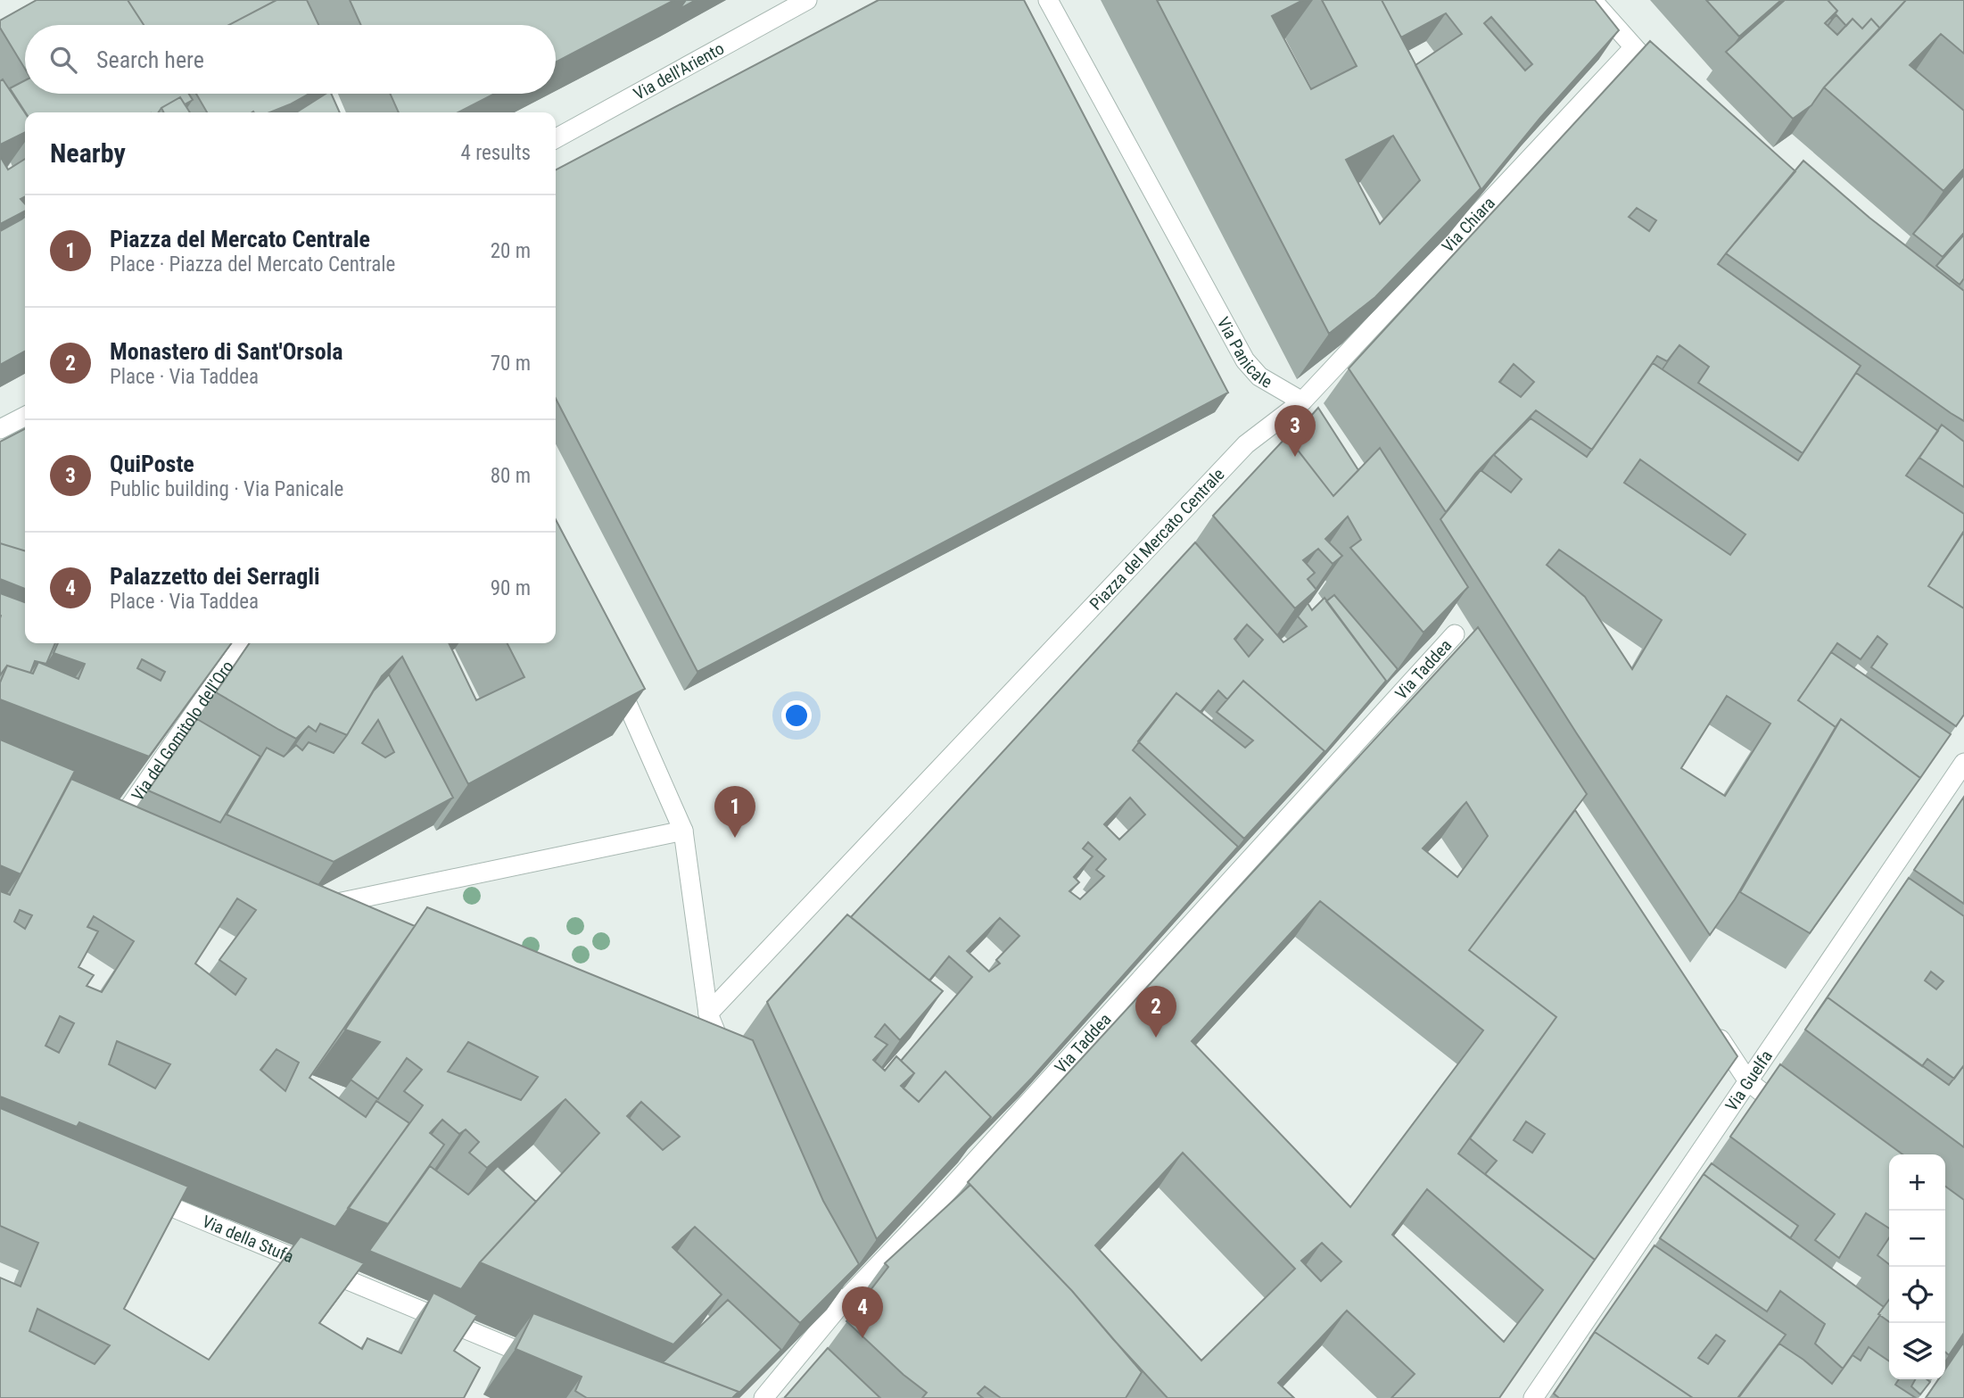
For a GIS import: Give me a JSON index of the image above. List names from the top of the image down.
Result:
{
  "streets": {
    "street": [
      "Via dell'Ariento",
      "Via Chiara",
      "Via Panicale",
      "Piazza del Mercato Centrale",
      "Via Taddea",
      "Via del Gomitolo dell'Oro",
      "Via Guelfa",
      "Via della Stufa"
    ]
  },
  "crossings": [
    ["Via Chiara", "Via Panicale"],
    ["Via Chiara", "Piazza del Mercato Centrale"],
    ["Via Panicale", "Piazza del Mercato Centrale"]
  ],
  "page": {
    "search": "Search here",
    "heading": ["Nearby", "4 results"],
    "list": [
      {
        "mark": "1",
        "name": "Piazza del Mercato Centrale",
        "note": "Place · Piazza del Mercato Centrale",
        "value": "20 m"
      },
      {
        "mark": "2",
        "name": "Monastero di Sant'Orsola",
        "note": "Place · Via Taddea",
        "value": "70 m"
      },
      {
        "mark": "3",
        "name": "QuiPoste",
        "note": "Public building · Via Panicale",
        "value": "80 m"
      },
      {
        "mark": "4",
        "name": "Palazzetto dei Serragli",
        "note": "Place · Via Taddea",
        "value": "90 m"
      }
    ],
    "pins": [
      "3",
      "1",
      "2",
      "4"
    ],
    "map_buttons": ["+", "−"]
  }
}
